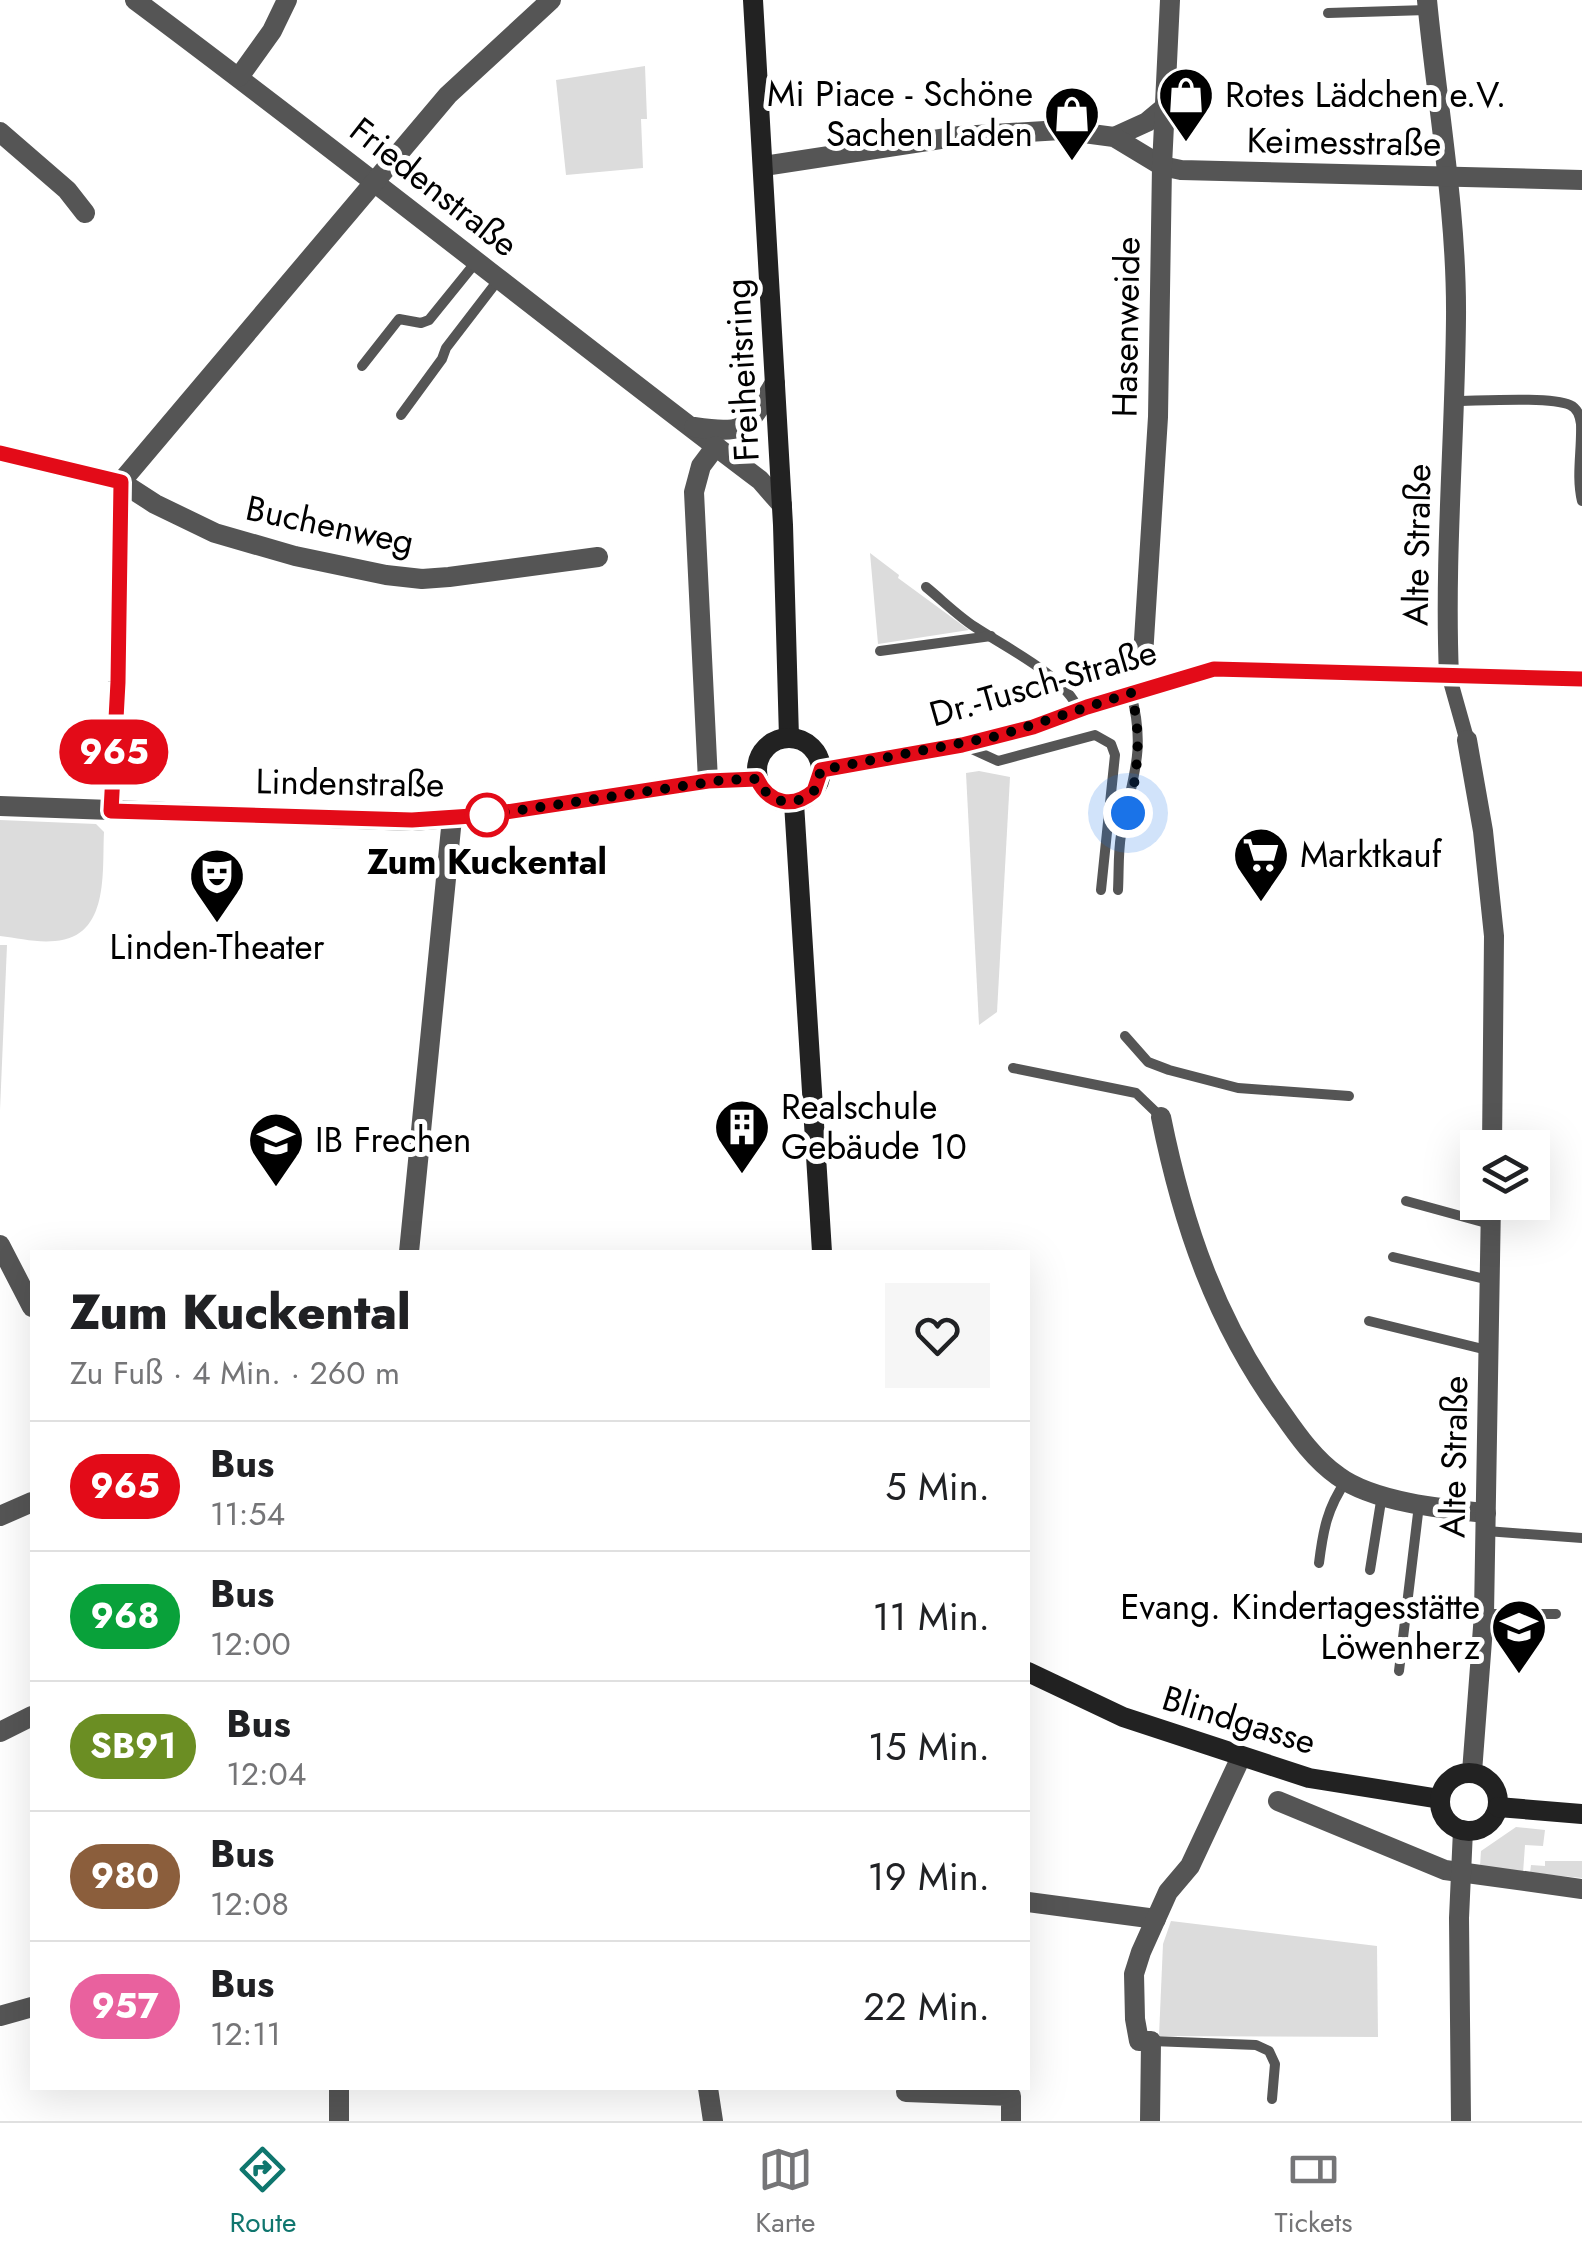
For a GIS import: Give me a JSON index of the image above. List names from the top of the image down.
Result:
{
  "streets": {
    "main road": ["Freiheitsring", "Blindgasse"],
    "street": [
      "Keimesstraße",
      "Friedenstraße",
      "Hasenweide",
      "Buchenweg",
      "Alte Straße",
      "Dr.-Tusch-Straße",
      "Lindenstraße"
    ]
  },
  "crossings": [
    ["Keimesstraße", "Hasenweide"],
    ["Keimesstraße", "Freiheitsring"],
    ["Keimesstraße", "Alte Straße"],
    ["Friedenstraße", "Freiheitsring"],
    ["Freiheitsring", "Dr.-Tusch-Straße"],
    ["Freiheitsring", "Lindenstraße"],
    ["Alte Straße", "Dr.-Tusch-Straße"],
    ["Alte Straße", "Blindgasse"],
    ["Dr.-Tusch-Straße", "Lindenstraße"]
  ],
  "places": {
    "shop": ["Rotes Lädchen e.V.", "Mi Piace - Schöne Sachen Laden"],
    "other": ["Zum Kuckental"],
    "supermarket": ["Marktkauf"],
    "theatre": ["Linden-Theater"],
    "building": ["Realschule Gebäude 10"],
    "school or university": ["IB Frechen", "Evang. Kindertagesstätte Löwenherz"]
  },
  "lines": ["bus line 965"],
  "page": {
    "on_map": "965",
    "heading": ["Zum Kuckental", "Zu Fuß · 4 Min. · 260 m"],
    "list": [
      {
        "mark": "965",
        "name": "Bus",
        "note": "11:54",
        "value": "5 Min."
      },
      {
        "mark": "968",
        "name": "Bus",
        "note": "12:00",
        "value": "11 Min."
      },
      {
        "mark": "SB91",
        "name": "Bus",
        "note": "12:04",
        "value": "15 Min."
      },
      {
        "mark": "980",
        "name": "Bus",
        "note": "12:08",
        "value": "19 Min."
      },
      {
        "mark": "957",
        "name": "Bus",
        "note": "12:11",
        "value": "22 Min."
      }
    ],
    "tabs": ["Route", "Karte", "Tickets"]
  }
}
